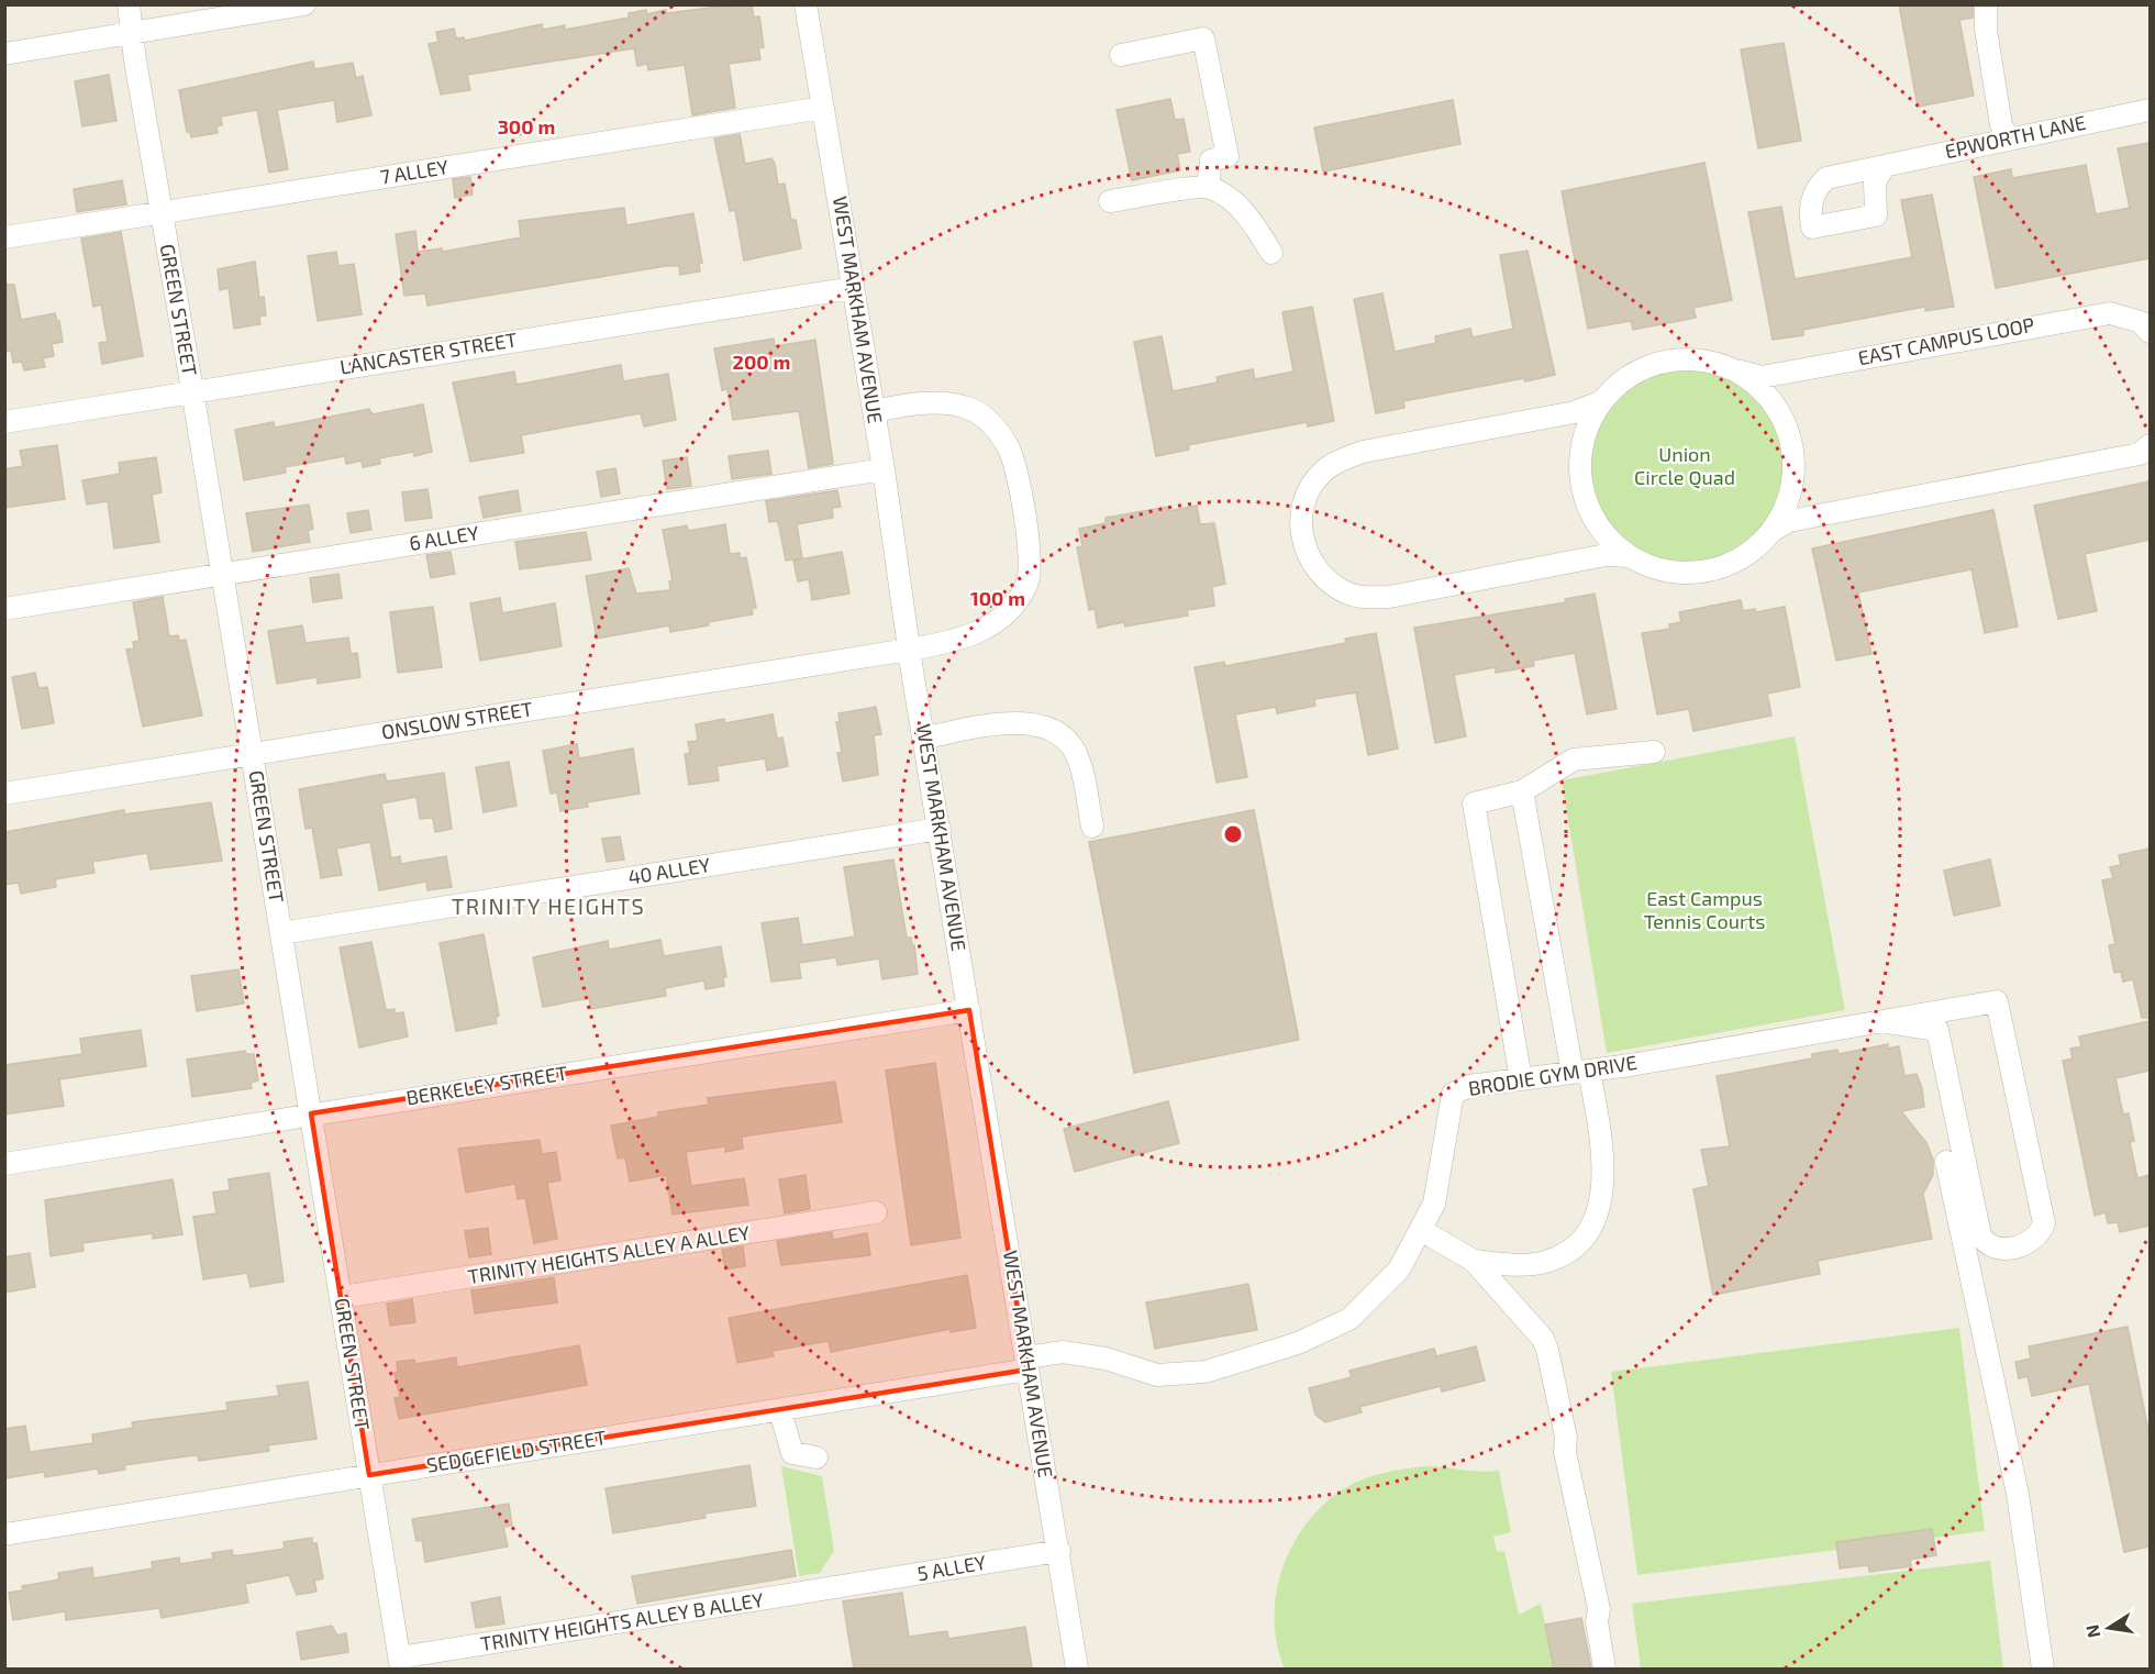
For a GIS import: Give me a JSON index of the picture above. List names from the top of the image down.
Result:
{
  "streets": {
    "street": [
      "EPWORTH LANE",
      "7 ALLEY",
      "GREEN STREET",
      "WEST MARKHAM AVENUE",
      "EAST CAMPUS LOOP",
      "LANCASTER STREET",
      "6 ALLEY",
      "ONSLOW STREET",
      "40 ALLEY",
      "BRODIE GYM DRIVE",
      "BERKELEY STREET",
      "TRINITY HEIGHTS ALLEY A ALLEY",
      "SEDGEFIELD STREET",
      "5 ALLEY",
      "TRINITY HEIGHTS ALLEY B ALLEY"
    ]
  },
  "crossings": [
    ["7 ALLEY", "GREEN STREET"],
    ["7 ALLEY", "WEST MARKHAM AVENUE"],
    ["GREEN STREET", "LANCASTER STREET"],
    ["GREEN STREET", "6 ALLEY"],
    ["GREEN STREET", "ONSLOW STREET"],
    ["GREEN STREET", "40 ALLEY"],
    ["GREEN STREET", "BERKELEY STREET"],
    ["GREEN STREET", "TRINITY HEIGHTS ALLEY A ALLEY"],
    ["GREEN STREET", "SEDGEFIELD STREET"],
    ["GREEN STREET", "TRINITY HEIGHTS ALLEY B ALLEY"],
    ["WEST MARKHAM AVENUE", "LANCASTER STREET"],
    ["WEST MARKHAM AVENUE", "6 ALLEY"],
    ["WEST MARKHAM AVENUE", "ONSLOW STREET"],
    ["WEST MARKHAM AVENUE", "40 ALLEY"],
    ["WEST MARKHAM AVENUE", "BRODIE GYM DRIVE"],
    ["WEST MARKHAM AVENUE", "BERKELEY STREET"],
    ["WEST MARKHAM AVENUE", "SEDGEFIELD STREET"],
    ["WEST MARKHAM AVENUE", "5 ALLEY"],
    ["BRODIE GYM DRIVE", "SEDGEFIELD STREET"],
    ["5 ALLEY", "TRINITY HEIGHTS ALLEY B ALLEY"]
  ],
  "districts": ["TRINITY HEIGHTS"],
  "parks": ["Union Circle Quad", "East Campus Tennis Courts"],
  "north": "left",
  "rings": ["300 m", "200 m", "100 m"]
}
